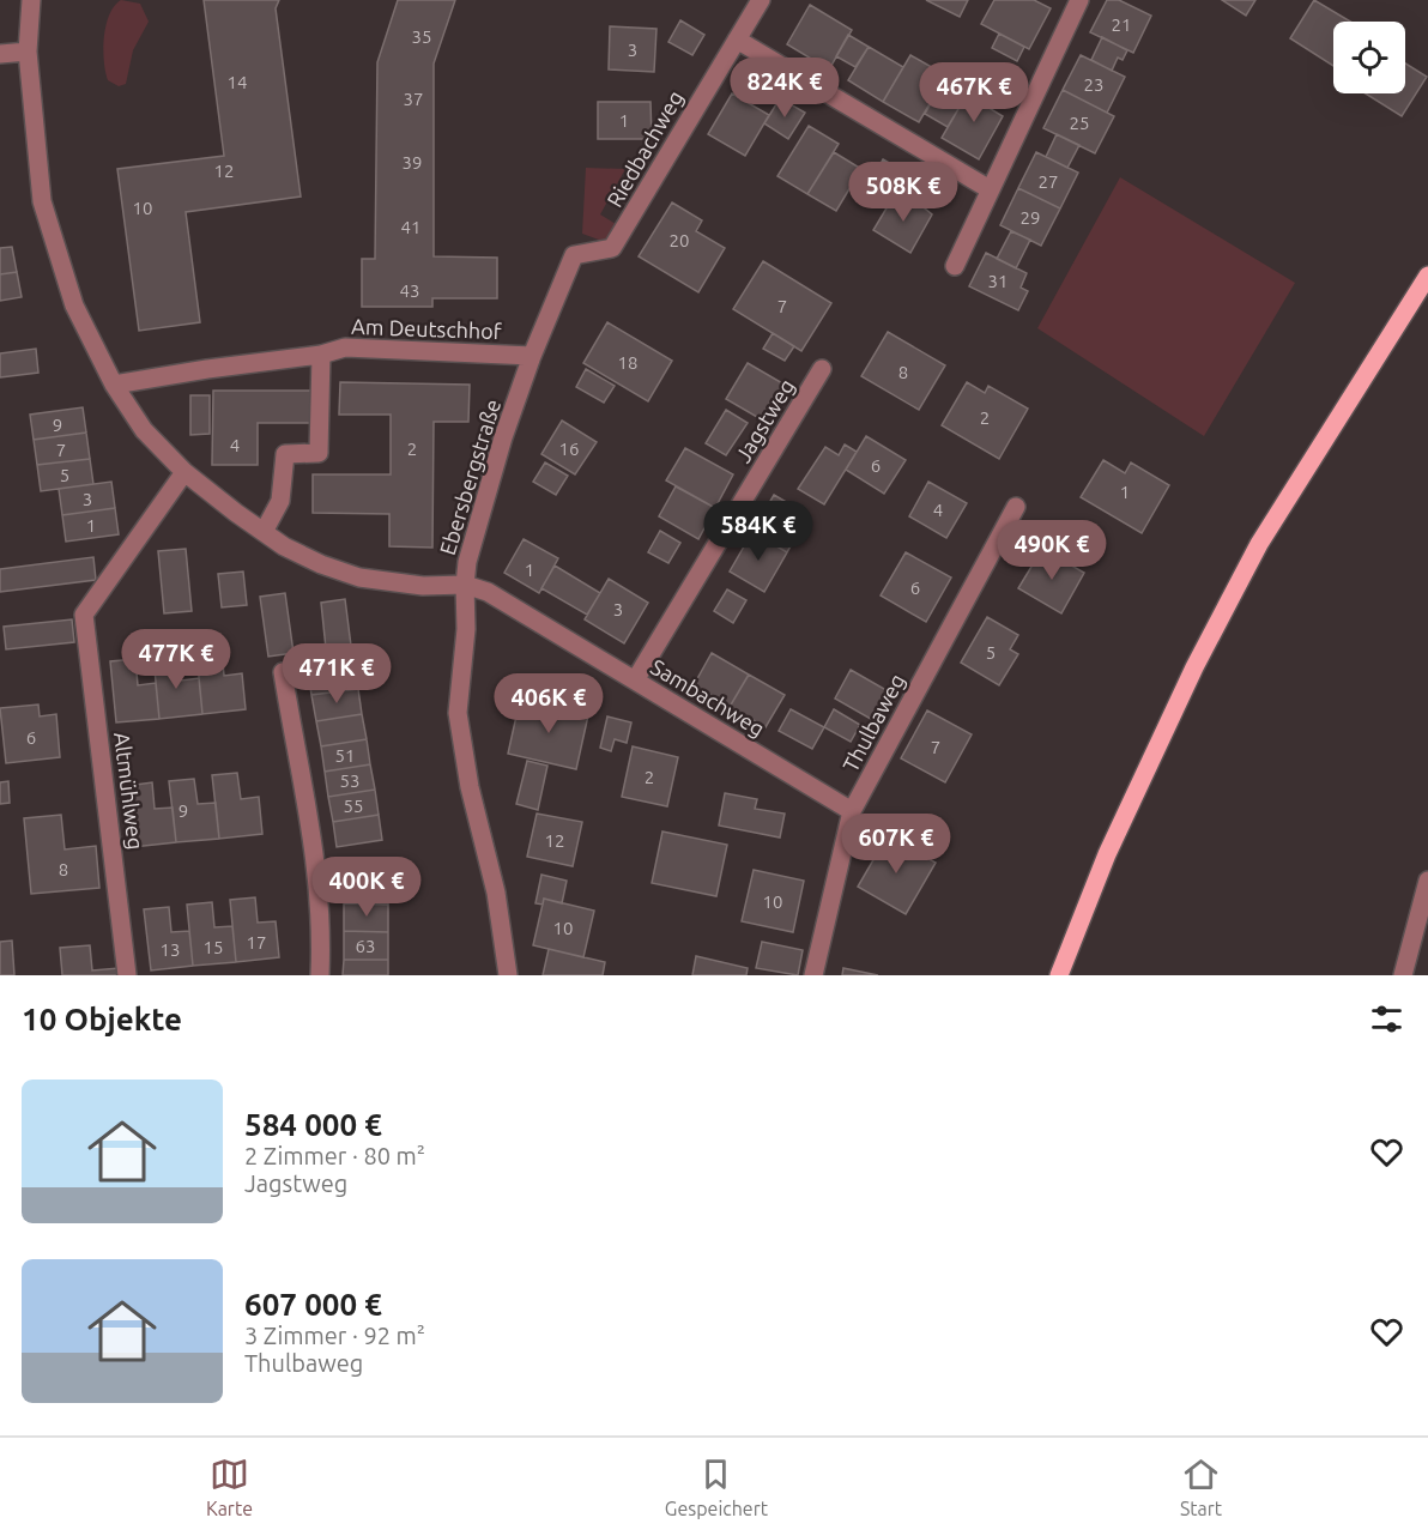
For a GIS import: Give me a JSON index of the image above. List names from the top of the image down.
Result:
{
  "streets": {
    "street": [
      "Riedbachweg",
      "Am Deutschhof",
      "Jagstweg",
      "Ebersbergstraße",
      "Sambachweg",
      "Thulbaweg",
      "Altmühlweg"
    ]
  },
  "crossings": [
    ["Riedbachweg", "Ebersbergstraße"],
    ["Am Deutschhof", "Ebersbergstraße"],
    ["Jagstweg", "Sambachweg"],
    ["Ebersbergstraße", "Sambachweg"],
    ["Sambachweg", "Thulbaweg"]
  ],
  "house_numbers": [
    "21",
    "35",
    "3",
    "14",
    "23",
    "37",
    "1",
    "25",
    "39",
    "12",
    "27",
    "10",
    "29",
    "41",
    "20",
    "31",
    "43",
    "7",
    "18",
    "8",
    "2",
    "9",
    "4",
    "2",
    "16",
    "7",
    "6",
    "5",
    "1",
    "3",
    "4",
    "1",
    "1",
    "6",
    "3",
    "5",
    "6",
    "7",
    "51",
    "2",
    "53",
    "55",
    "9",
    "12",
    "8",
    "10",
    "10",
    "17",
    "63",
    "15",
    "13"
  ],
  "page": {
    "price": [
      "824K €",
      "467K €",
      "508K €",
      "584K €",
      "490K €",
      "477K €",
      "471K €",
      "406K €",
      "607K €",
      "400K €"
    ],
    "heading": "10 Objekte",
    "list": [
      {
        "name": "584 000 €",
        "note": "2 Zimmer · 80 m² · Jagstweg"
      },
      {
        "name": "607 000 €",
        "note": "3 Zimmer · 92 m² · Thulbaweg"
      }
    ],
    "tabs": ["Karte", "Gespeichert", "Start"]
  }
}
